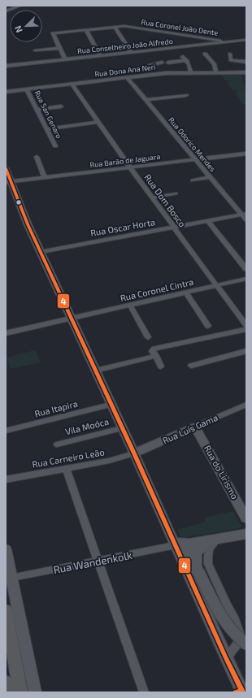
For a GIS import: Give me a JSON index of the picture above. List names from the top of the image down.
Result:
{
  "streets": {
    "main road": ["Rua Luís Gama", "Rua do Lirismo", "Rua Wandenkolk"],
    "street": [
      "Rua Coronel João Dente",
      "Rua Conselheiro João Alfredo",
      "Rua Dona Ana Neri",
      "Rua San Genaro",
      "Rua Odorico Mendes",
      "Rua Barão de Jaguara",
      "Rua Dom Bosco",
      "Rua Oscar Horta",
      "Rua Coronel Cintra",
      "Rua Itapira",
      "Vila Moóca",
      "Rua Carneiro Leão"
    ]
  },
  "crossings": [
    ["Rua Coronel João Dente", "Rua Conselheiro João Alfredo"],
    ["Rua Dona Ana Neri", "Rua San Genaro"],
    ["Rua Dona Ana Neri", "Rua Odorico Mendes"],
    ["Rua Dona Ana Neri", "Rua Dom Bosco"],
    ["Rua Odorico Mendes", "Rua Barão de Jaguara"],
    ["Rua Odorico Mendes", "Rua Oscar Horta"],
    ["Rua Barão de Jaguara", "Rua Dom Bosco"],
    ["Rua Dom Bosco", "Rua Oscar Horta"],
    ["Rua Dom Bosco", "Rua Coronel Cintra"],
    ["Rua Luís Gama", "Rua Carneiro Leão"],
    ["Rua Luís Gama", "Rua do Lirismo"]
  ],
  "lines": ["transit line 4"],
  "north": "bottom left"
}
